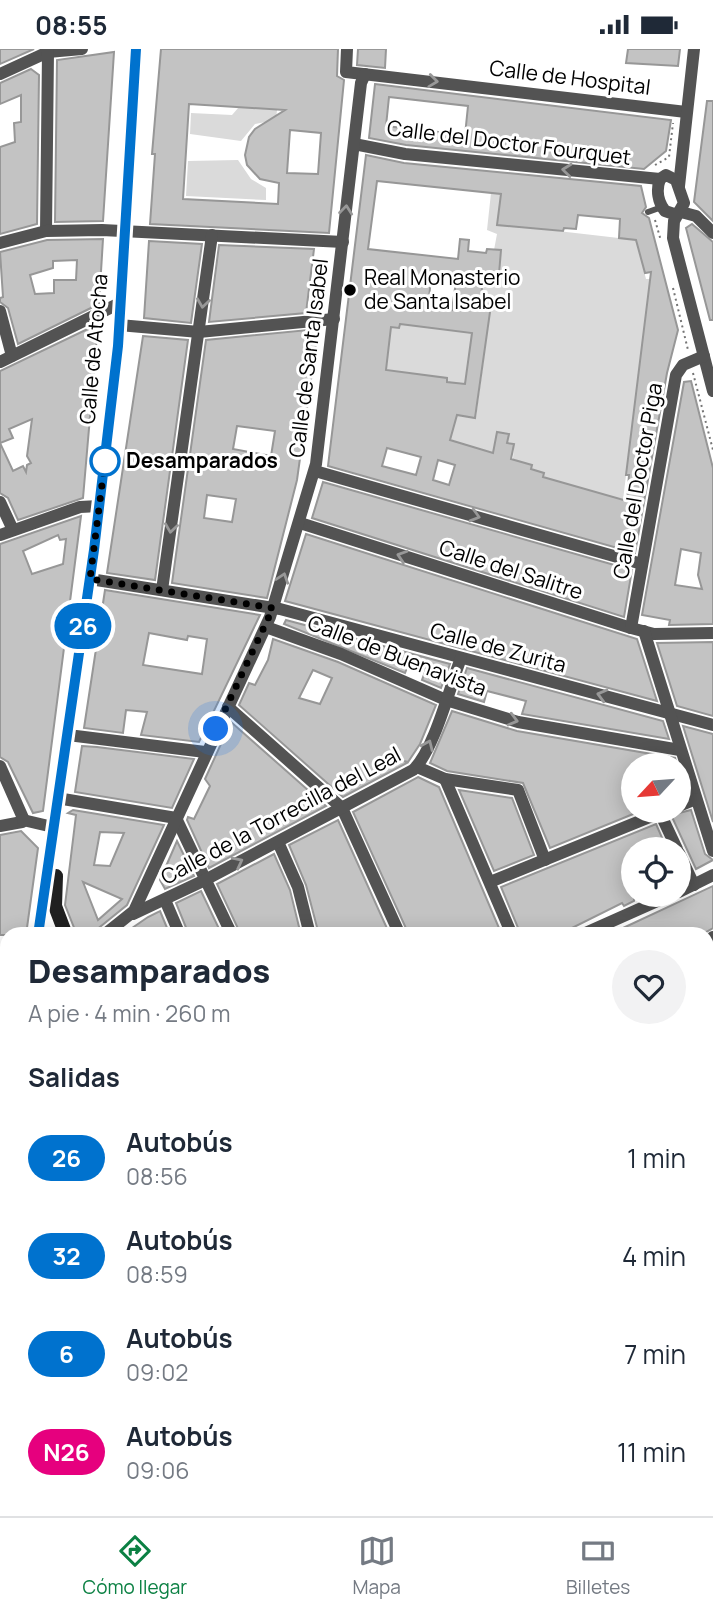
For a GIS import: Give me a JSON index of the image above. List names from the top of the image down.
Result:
{
  "streets": {
    "street": [
      "Calle de Hospital",
      "Calle del Doctor Fourquet",
      "Calle de Atocha",
      "Calle de Santa Isabel",
      "Calle del Doctor Piga",
      "Calle del Salitre",
      "Calle de Zurita",
      "Calle de Buenavista",
      "Calle de la Torrecilla del Leal"
    ]
  },
  "crossings": [
    ["Calle de Hospital", "Calle de Santa Isabel"],
    ["Calle del Doctor Fourquet", "Calle de Santa Isabel"],
    ["Calle de Atocha", "Calle de Zurita"],
    ["Calle de Santa Isabel", "Calle del Salitre"],
    ["Calle de Santa Isabel", "Calle de Zurita"],
    ["Calle de Santa Isabel", "Calle de Buenavista"],
    ["Calle de Santa Isabel", "Calle de la Torrecilla del Leal"],
    ["Calle del Doctor Piga", "Calle del Salitre"],
    ["Calle de Zurita", "Calle de la Torrecilla del Leal"],
    ["Calle de Buenavista", "Calle de la Torrecilla del Leal"]
  ],
  "one_way": ["Calle de Hospital", "Calle del Doctor Fourquet", "Calle de Buenavista"],
  "places": ["Real Monasterio de Santa Isabel", "Desamparados"],
  "lines": ["bus line 26"],
  "north": "bottom left",
  "page": {
    "status": "08:55",
    "on_map": "26",
    "heading": [
      ["Desamparados", "A pie · 4 min · 260 m"],
      "Salidas"
    ],
    "list": [
      {
        "mark": "26",
        "name": "Autobús",
        "note": "08:56",
        "value": "1 min"
      },
      {
        "mark": "32",
        "name": "Autobús",
        "note": "08:59",
        "value": "4 min"
      },
      {
        "mark": "6",
        "name": "Autobús",
        "note": "09:02",
        "value": "7 min"
      },
      {
        "mark": "N26",
        "name": "Autobús",
        "note": "09:06",
        "value": "11 min"
      }
    ],
    "tabs": ["Cómo llegar", "Mapa", "Billetes"]
  }
}
